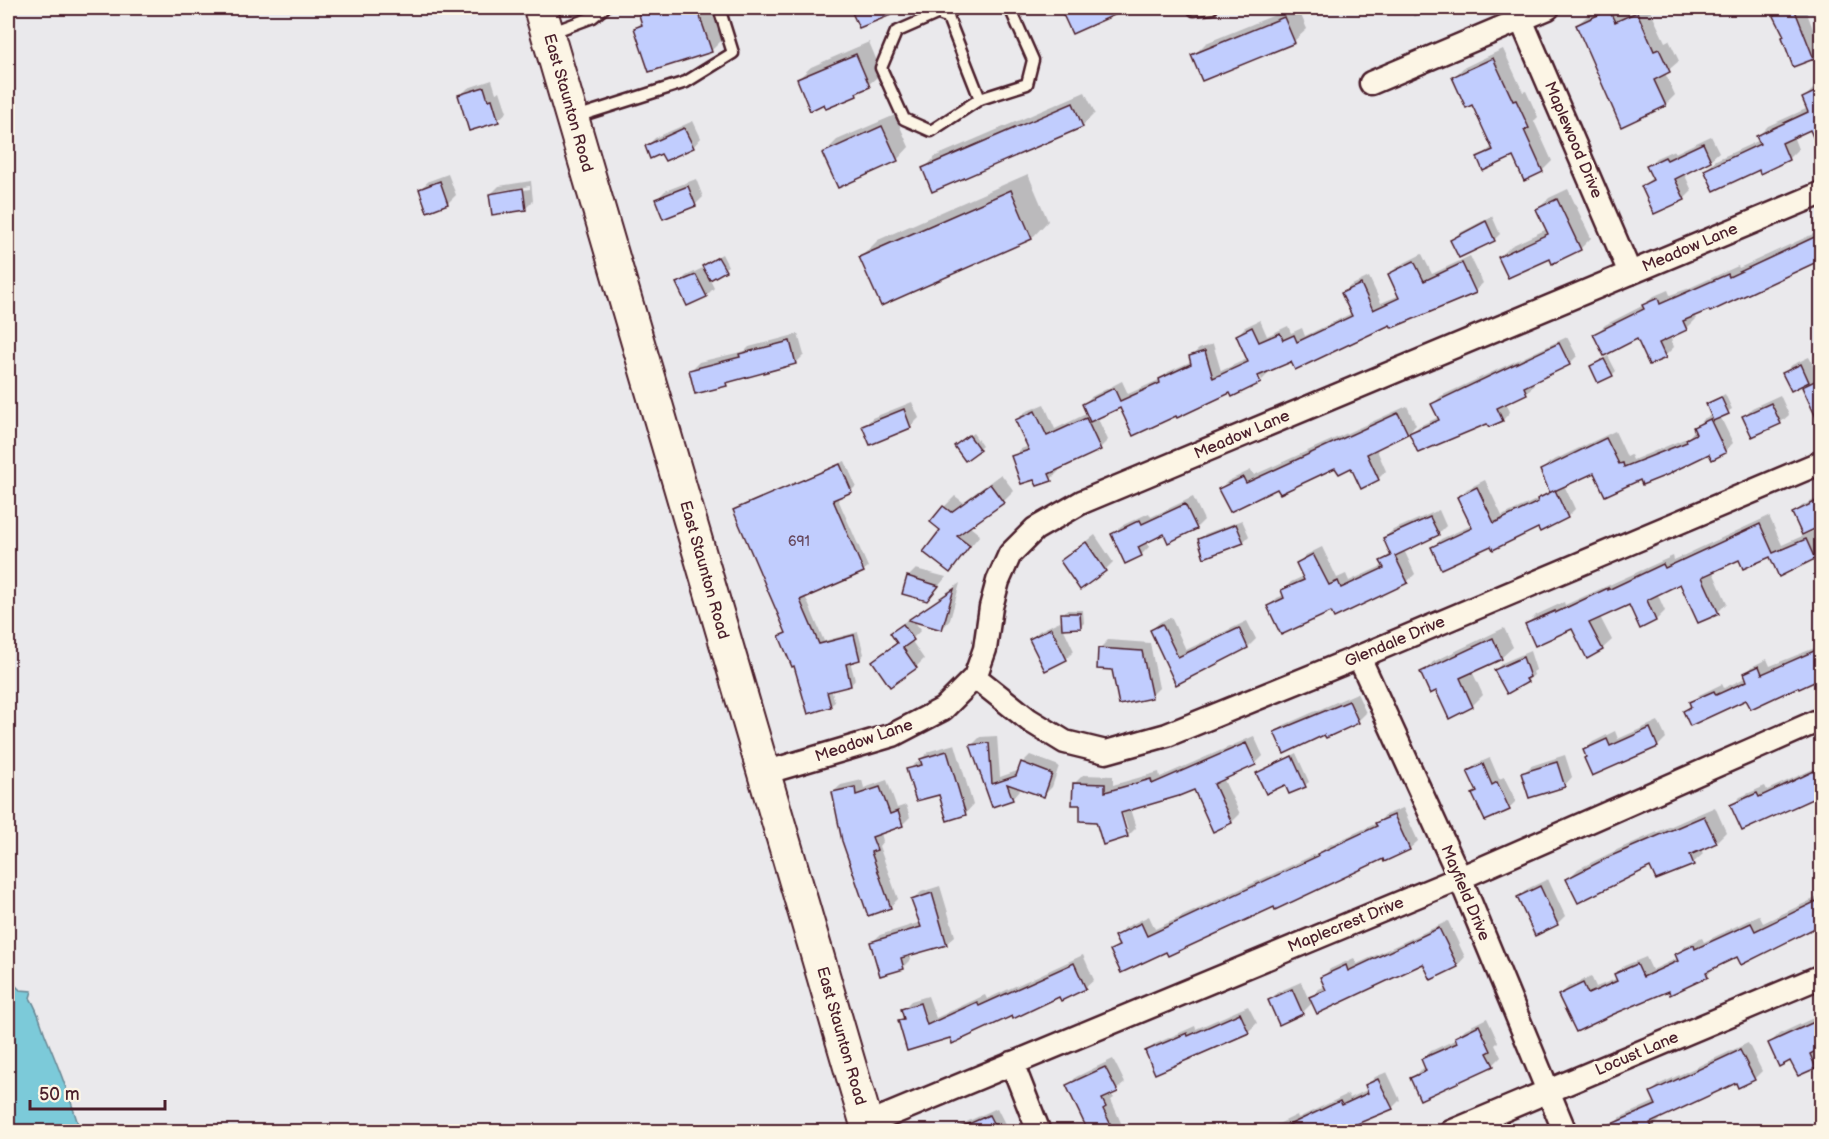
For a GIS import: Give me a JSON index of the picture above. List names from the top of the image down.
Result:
{
  "streets": {
    "main road": ["East Staunton Road"],
    "street": [
      "Maplewood Drive",
      "Meadow Lane",
      "Glendale Drive",
      "Mayfield Drive",
      "Maplecrest Drive",
      "Locust Lane"
    ]
  },
  "crossings": [
    ["East Staunton Road", "Meadow Lane"],
    ["East Staunton Road", "Maplecrest Drive"],
    ["Maplewood Drive", "Meadow Lane"],
    ["Meadow Lane", "Glendale Drive"],
    ["Glendale Drive", "Mayfield Drive"],
    ["Mayfield Drive", "Maplecrest Drive"],
    ["Mayfield Drive", "Locust Lane"]
  ],
  "house_numbers": ["691"],
  "scale_bar": "50 m"
}
